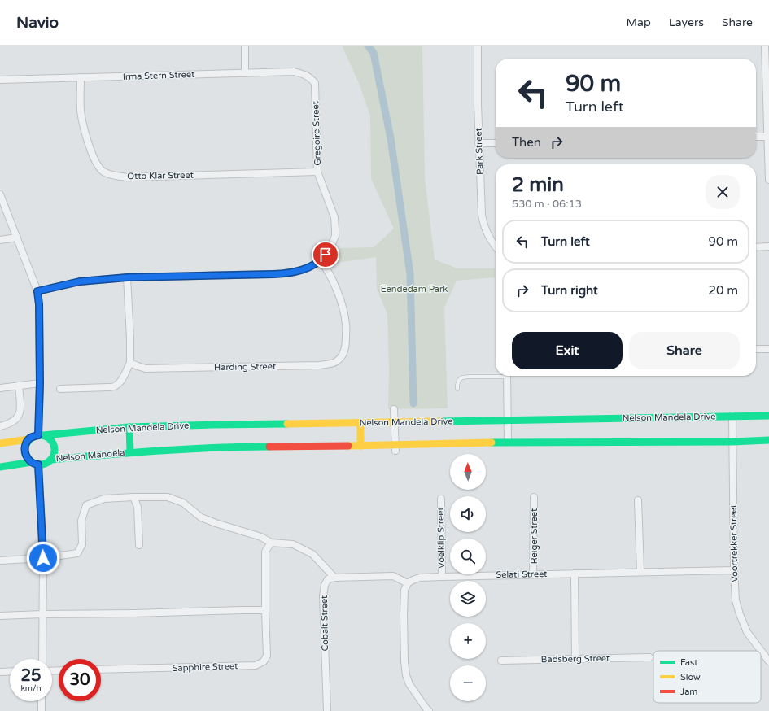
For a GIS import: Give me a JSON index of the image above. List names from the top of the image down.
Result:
{
  "streets": {
    "street": [
      "Irma Stern Street",
      "Gregoire Street",
      "Park Street",
      "Otto Klar Street",
      "Harding Street",
      "Nelson Mandela Drive",
      "Nelson Mandela",
      "Reiger Street",
      "Voelklip Street",
      "Voortrekker Street",
      "Selati Street",
      "Cobalt Street",
      "Badsberg Street",
      "Sapphire Street"
    ]
  },
  "crossings": [
    ["Irma Stern Street", "Gregoire Street"],
    ["Irma Stern Street", "Otto Klar Street"],
    ["Gregoire Street", "Otto Klar Street"],
    ["Gregoire Street", "Harding Street"],
    ["Nelson Mandela Drive", "Nelson Mandela"],
    ["Nelson Mandela Drive", "Voortrekker Street"],
    ["Reiger Street", "Selati Street"],
    ["Voelklip Street", "Selati Street"],
    ["Voortrekker Street", "Selati Street"]
  ],
  "parks": ["Eendedam Park"],
  "legend": ["Fast", "Slow", "Jam"],
  "north": "top",
  "page": {
    "header": "Navio",
    "nav": ["Map", "Layers", "Share"],
    "turn": ["90 m", "Turn left"],
    "then": "Then",
    "heading": ["2 min", "530 m · 06:13"],
    "list": [
      {
        "name": "Turn left",
        "value": "90 m"
      },
      {
        "name": "Turn right",
        "value": "20 m"
      }
    ],
    "buttons": ["Exit", "Share"],
    "map_buttons": ["+", "−"],
    "speed": "25 km/h",
    "limit": "30"
  }
}
